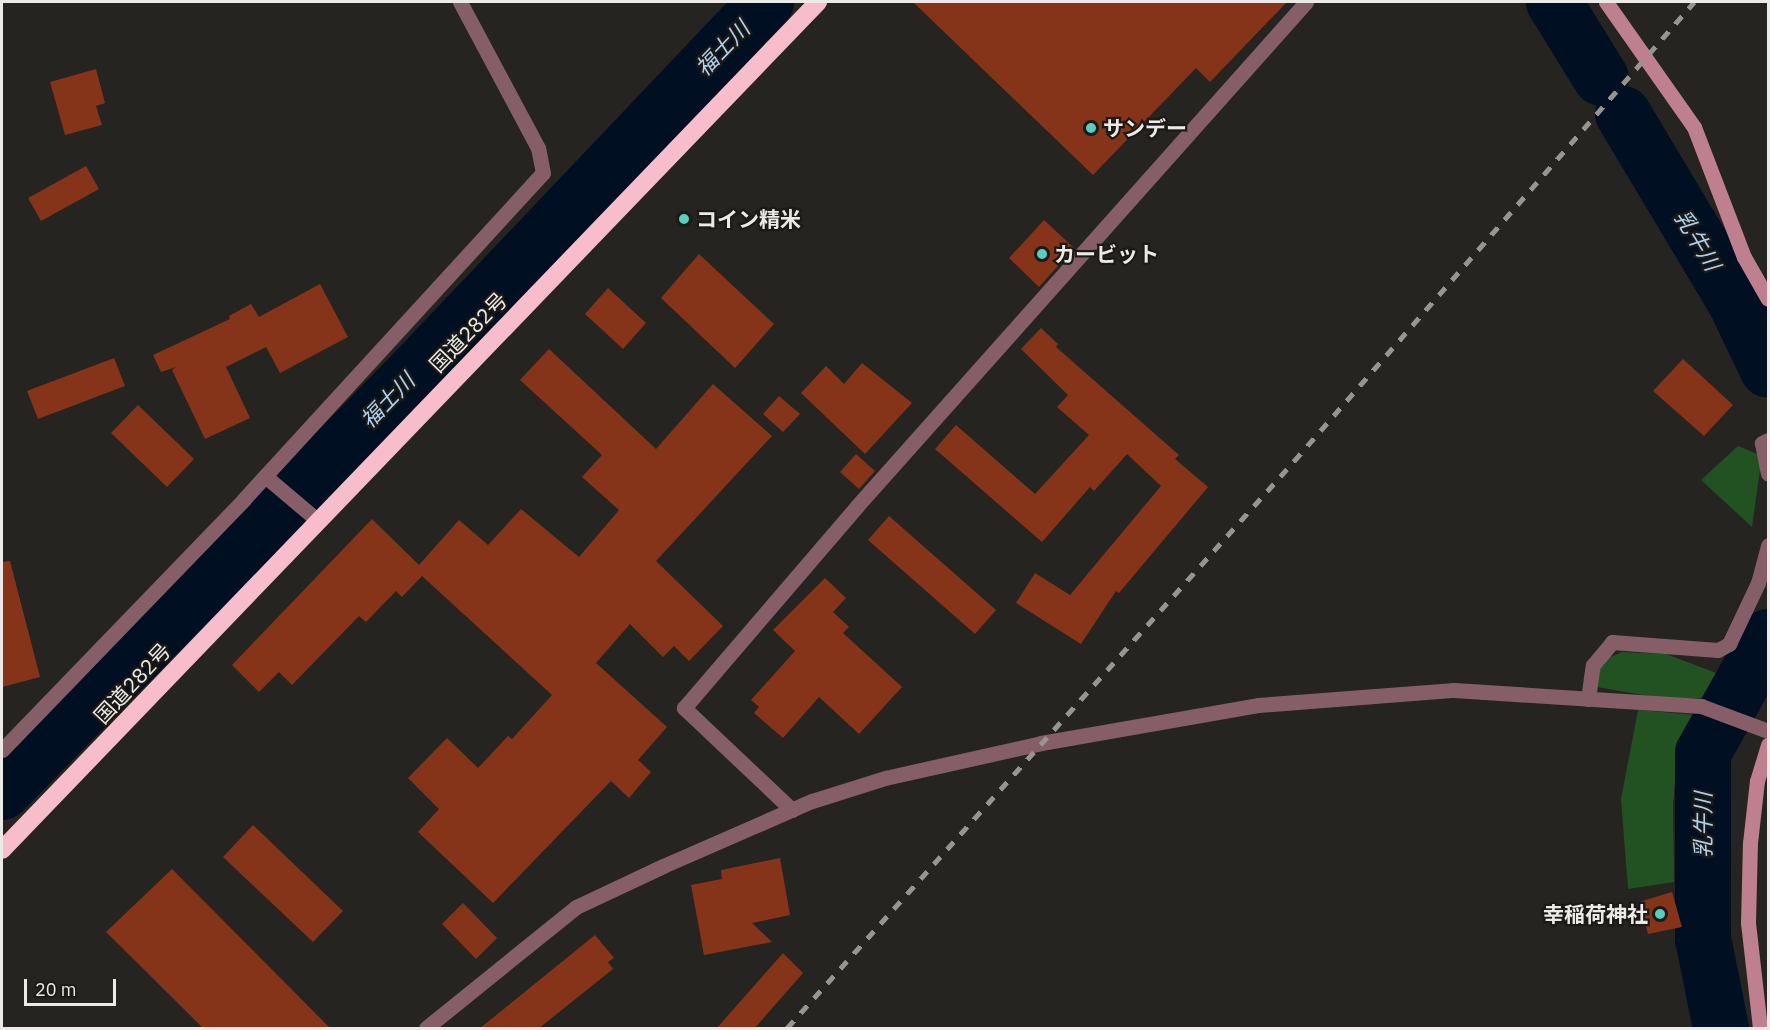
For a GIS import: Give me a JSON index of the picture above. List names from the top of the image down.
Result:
{
  "streets": {
    "highway": ["国道282号"]
  },
  "water": ["福士川", "乳牛川"],
  "places": [
    "サンデー",
    "コイン精米",
    "カービット",
    "幸稲荷神社"
  ],
  "scale_bar": "20 m"
}
